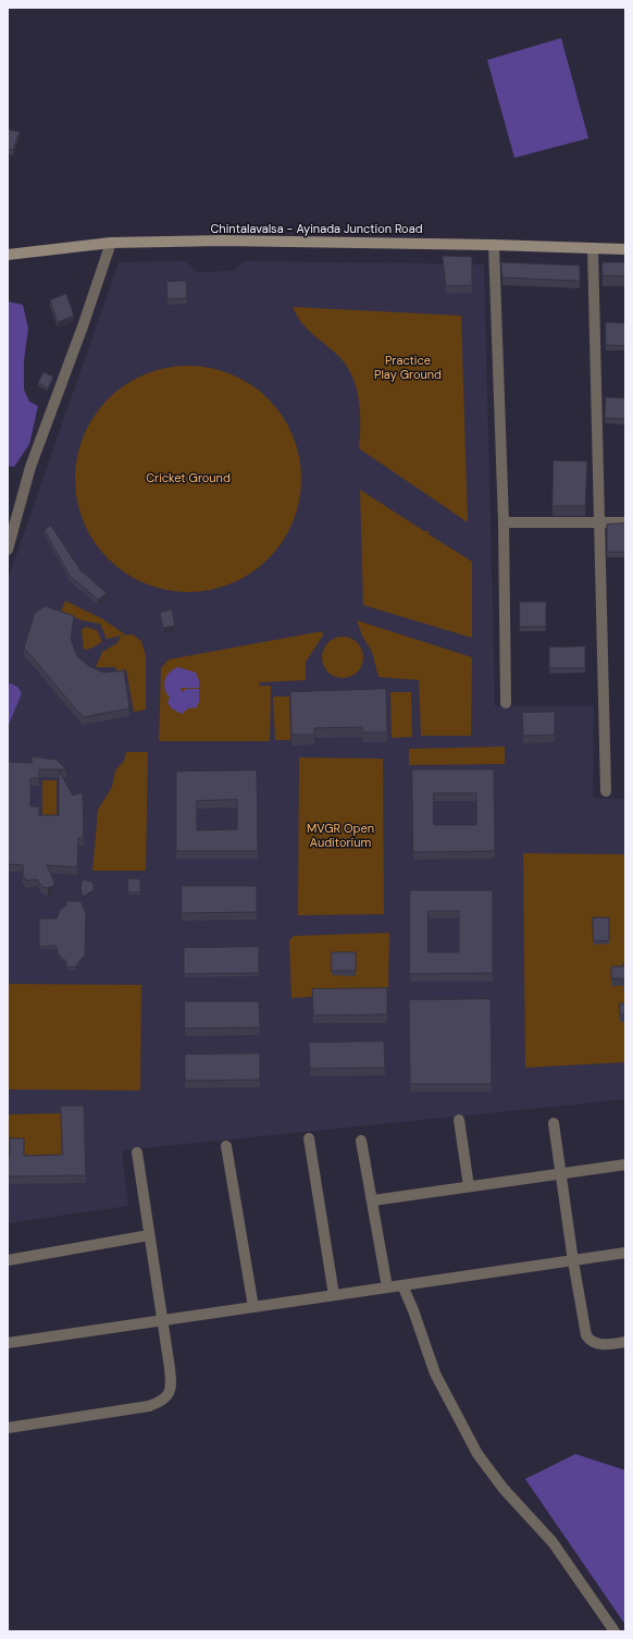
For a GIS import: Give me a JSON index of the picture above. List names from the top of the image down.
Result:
{
  "streets": {
    "main road": ["Chintalavalsa - Ayinada Junction Road"]
  },
  "parks": ["Practice Play Ground", "Cricket Ground", "MVGR Open Auditorium"]
}
